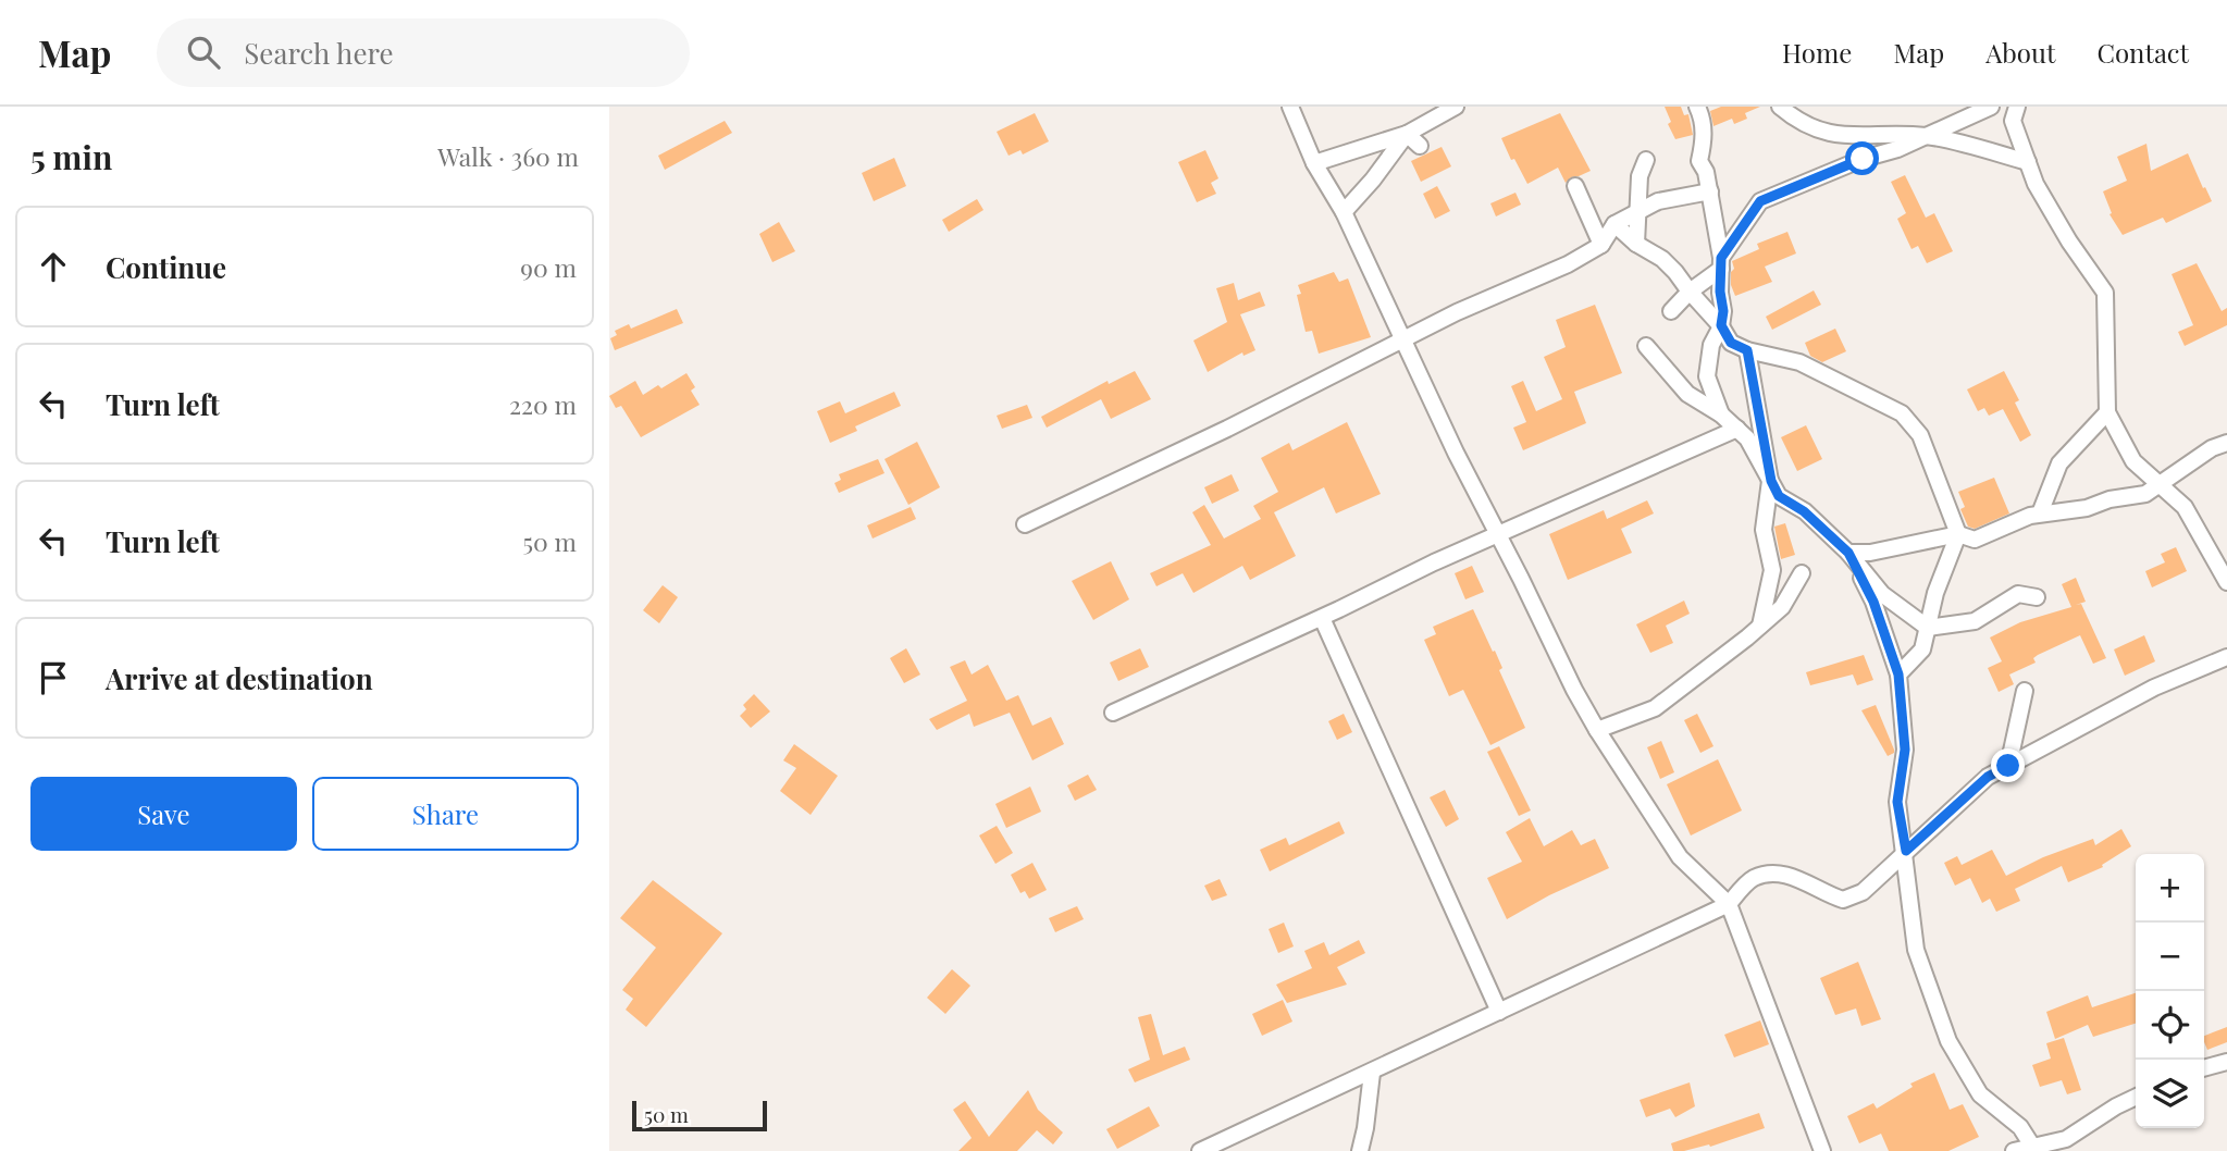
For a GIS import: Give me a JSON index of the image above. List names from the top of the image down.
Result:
{
  "scale_bar": "50 m",
  "page": {
    "header": "Map",
    "search": "Search here",
    "nav": [
      "Home",
      "Map",
      "About",
      "Contact"
    ],
    "heading": ["5 min", "Walk · 360 m"],
    "list": [
      ["Continue", "90 m"],
      ["Turn left", "220 m"],
      ["Turn left", "50 m"],
      "Arrive at destination"
    ],
    "buttons": ["Save", "Share"],
    "map_buttons": ["+", "−"],
    "scale": "50 m"
  }
}
